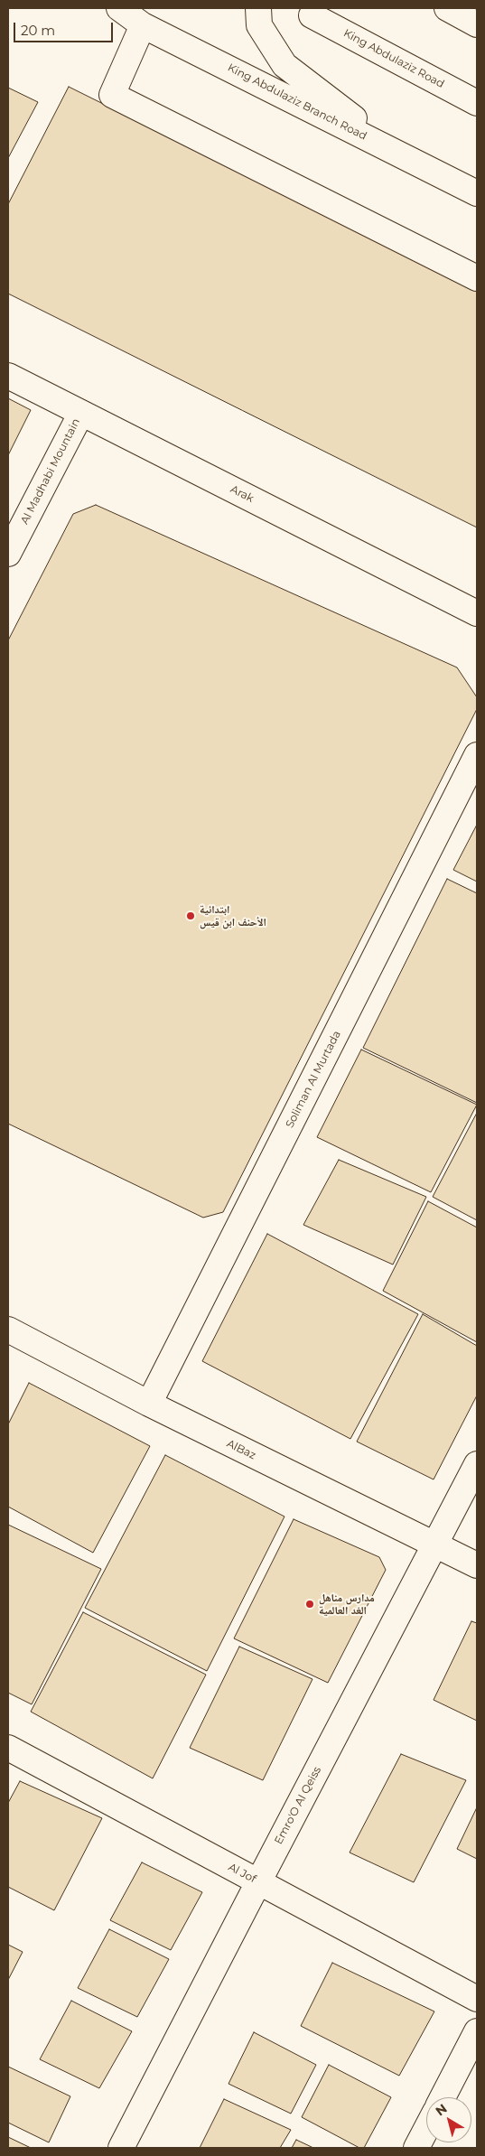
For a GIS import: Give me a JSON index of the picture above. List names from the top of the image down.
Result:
{
  "streets": {
    "street": [
      "King Abdulaziz Road",
      "King Abdulaziz Branch Road",
      "Al Madhabi Mountain",
      "Arak",
      "Soliman Al Murtada",
      "AlBaz",
      "Emro'O Al Qeiss",
      "Al Jof"
    ]
  },
  "crossings": [
    ["Al Madhabi Mountain", "Arak"],
    ["Soliman Al Murtada", "AlBaz"],
    ["AlBaz", "Emro'O Al Qeiss"],
    ["Emro'O Al Qeiss", "Al Jof"]
  ],
  "places": ["ابتدائية الأحنف ابن قيس", "مدارس مناهل الغد العالمية"],
  "scale_bar": "20 m",
  "north": "top left"
}
